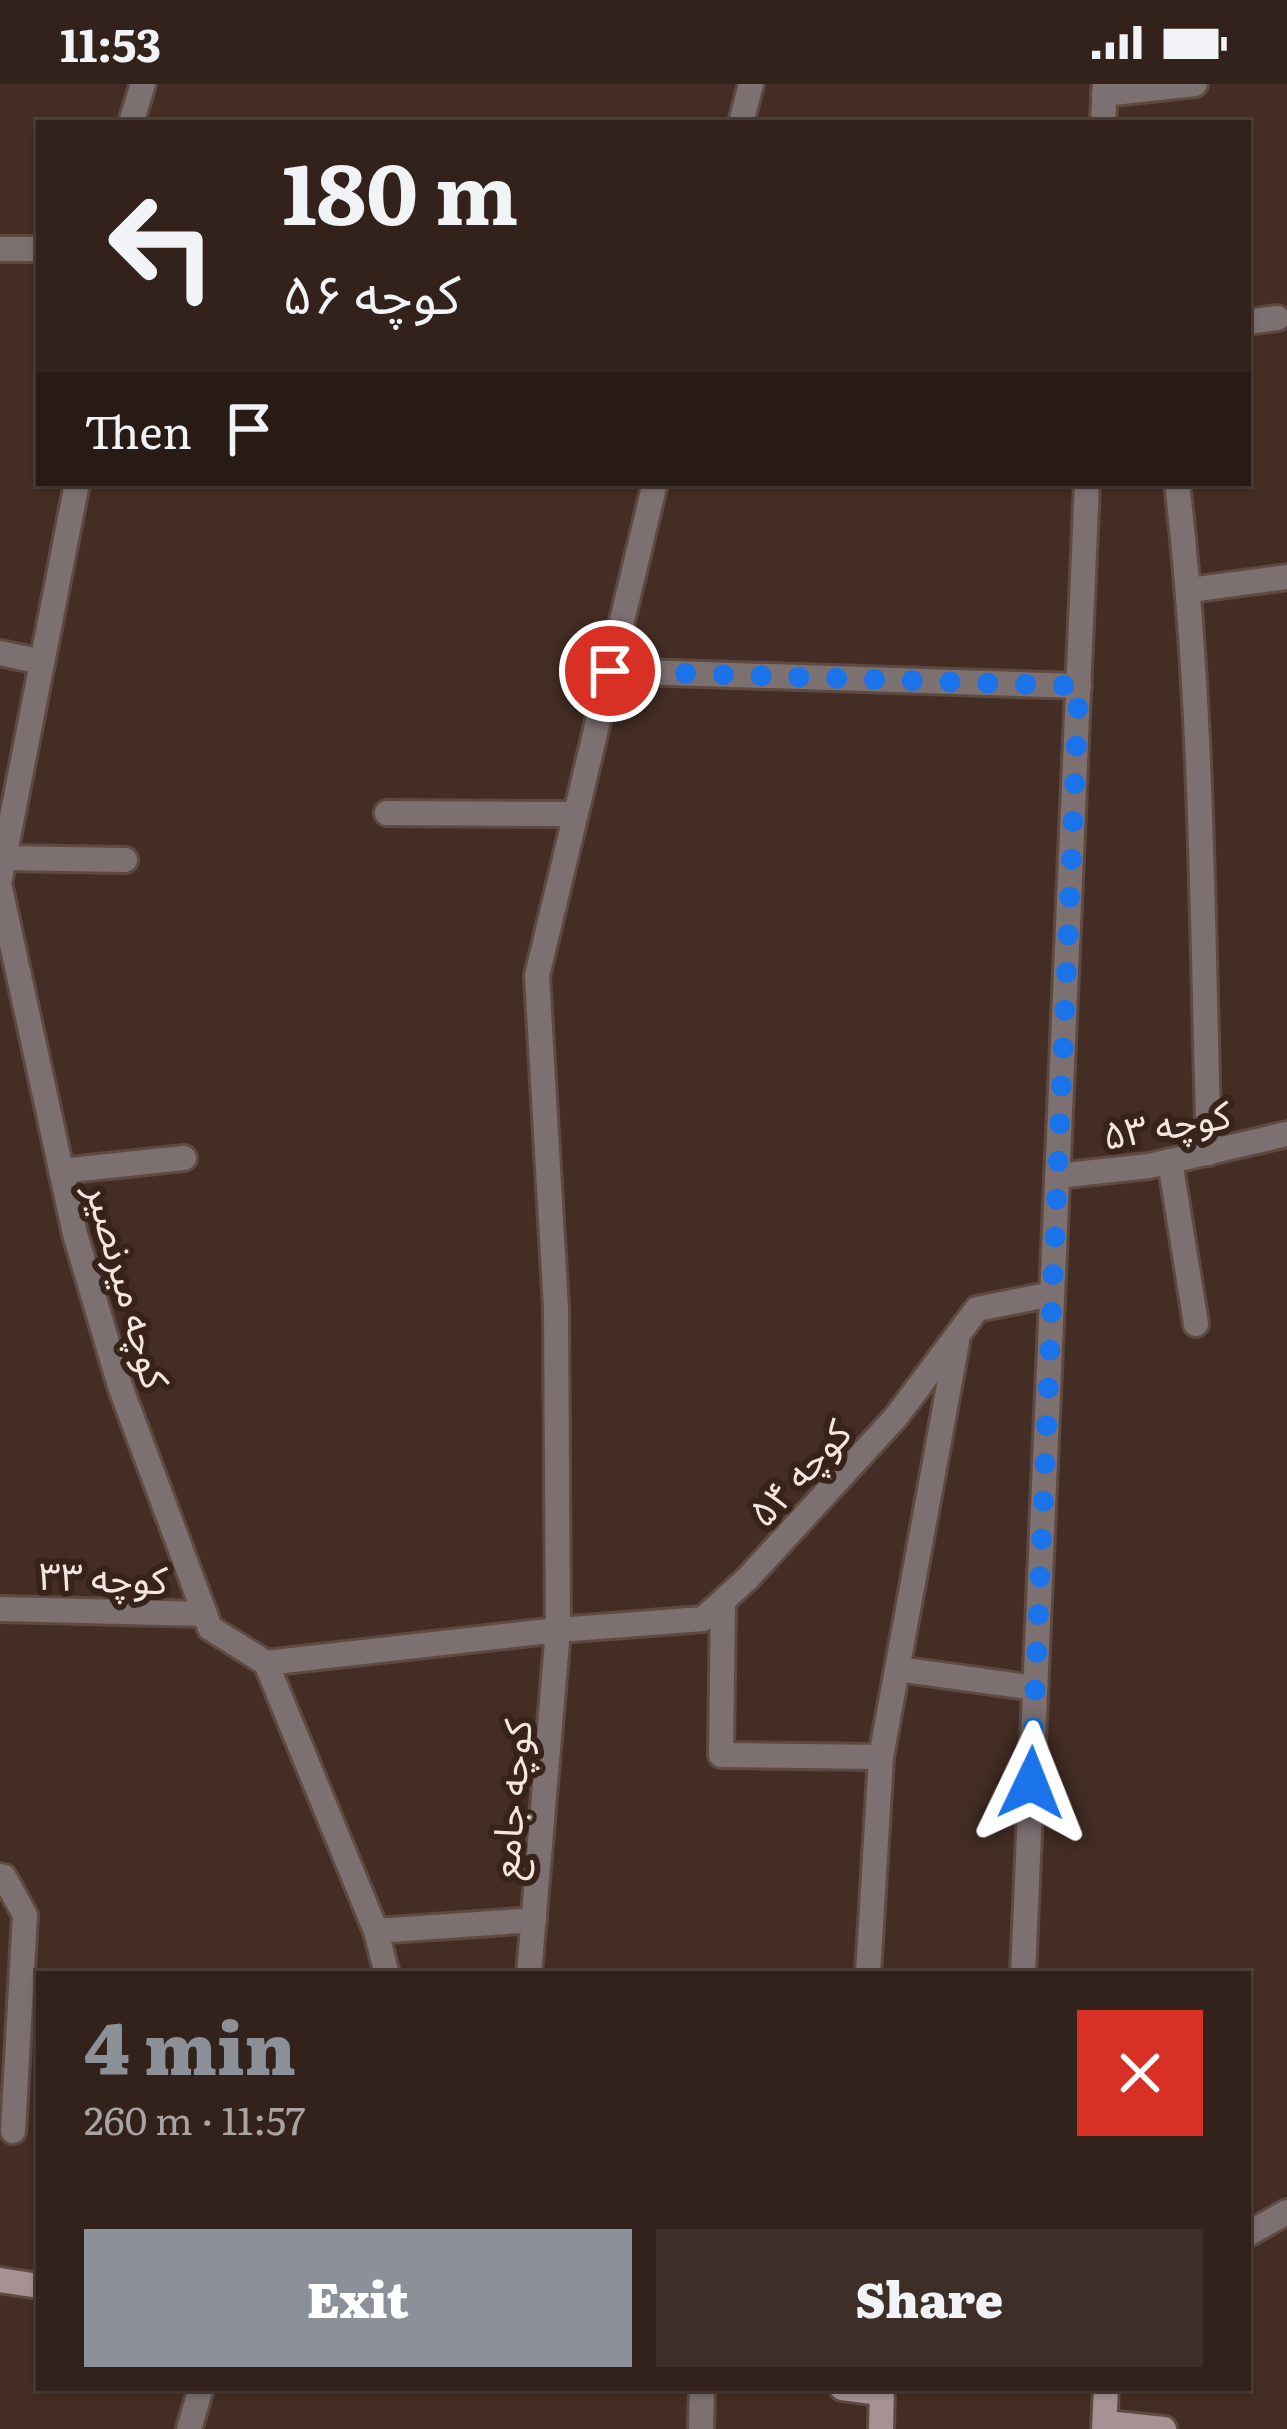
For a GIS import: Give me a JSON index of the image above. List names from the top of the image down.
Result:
{
  "streets": {
    "street": [
      "کوچه ۵۳",
      "کوچه میرنصیر",
      "کوچه ۵۴",
      "کوچه ۳۳",
      "کوچه جامع"
    ]
  },
  "crossings": [
    ["کوچه میرنصیر", "کوچه ۵۴"],
    ["کوچه میرنصیر", "کوچه ۳۳"],
    ["کوچه ۵۴", "کوچه جامع"]
  ],
  "page": {
    "status": "11:53",
    "turn": ["180 m", "کوچه ۵۶"],
    "then": "Then",
    "heading": ["4 min", "260 m · 11:57"],
    "buttons": ["Exit", "Share"]
  }
}
